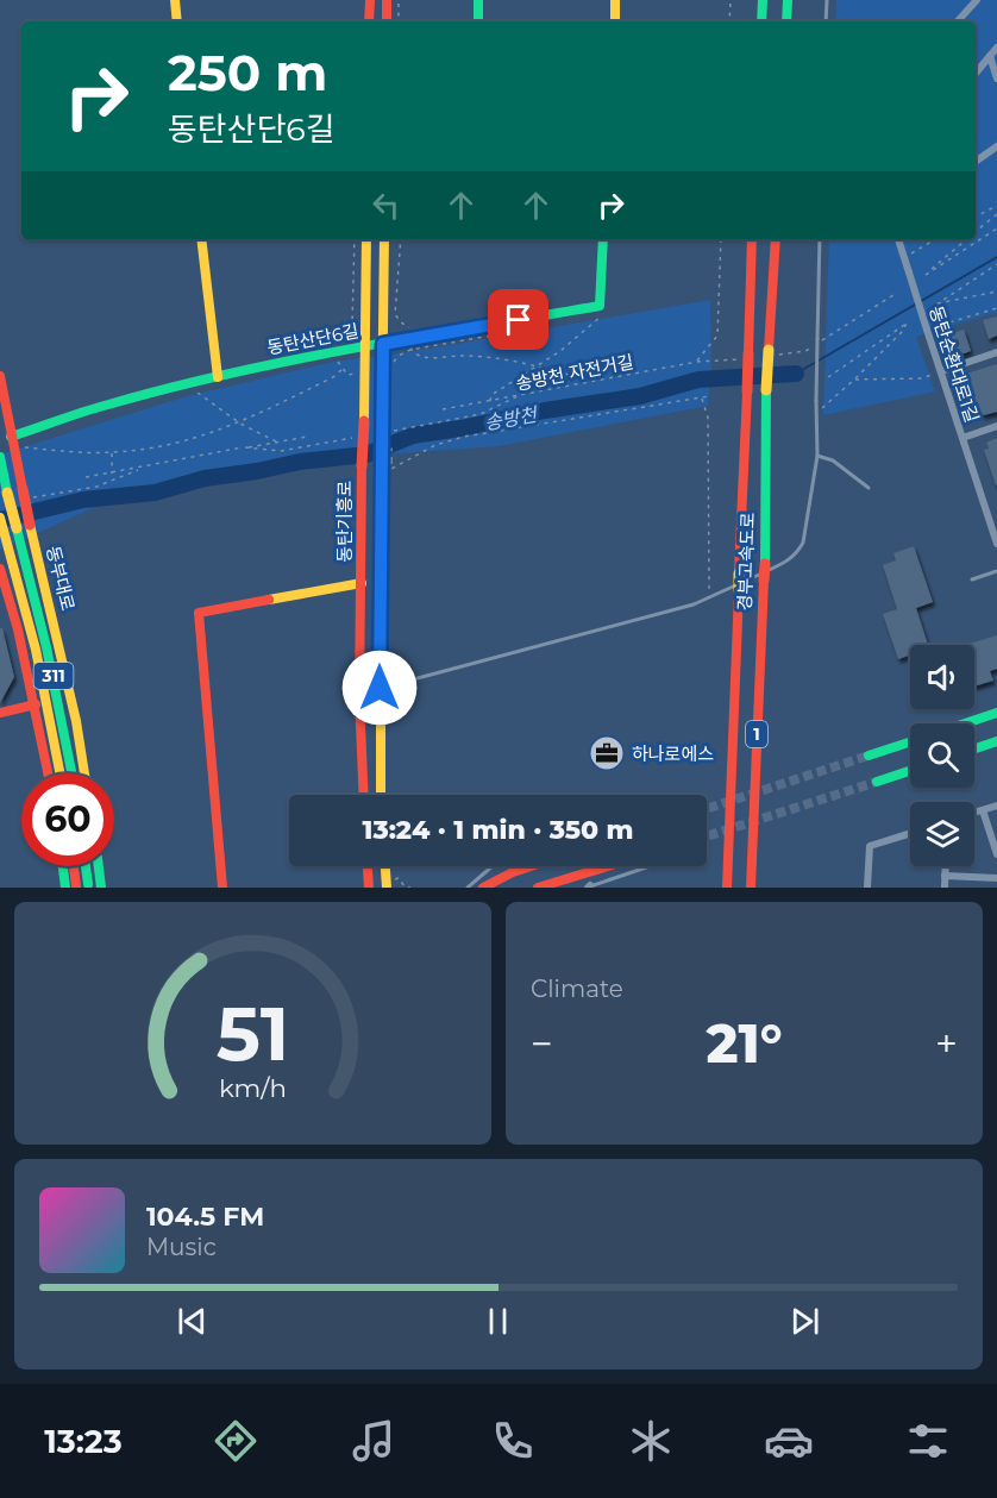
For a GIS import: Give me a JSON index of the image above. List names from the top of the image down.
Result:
{
  "streets": {
    "main road": [
      "동탄산단6길",
      "동탄기흥로",
      "경부고속도로",
      "동부대로",
      "311",
      "1"
    ],
    "street": ["동탄순환대로1길"],
    "path": ["송방천 자전거길"]
  },
  "crossings": [
    ["동탄산단6길", "동탄기흥로"],
    ["동탄산단6길", "동부대로"]
  ],
  "water": ["송방천"],
  "places": {
    "office": ["하나로에스"]
  },
  "page": {
    "turn": ["250 m", "동탄산단6길"],
    "limit": "60",
    "trip": "13:24 · 1 min · 350 m",
    "tile": "Climate",
    "heat": ["−", "21°", "+"],
    "song": ["104.5 FM", "Music"],
    "tabs": "13:23",
    "gauge": ["51", "km/h"]
  }
}
